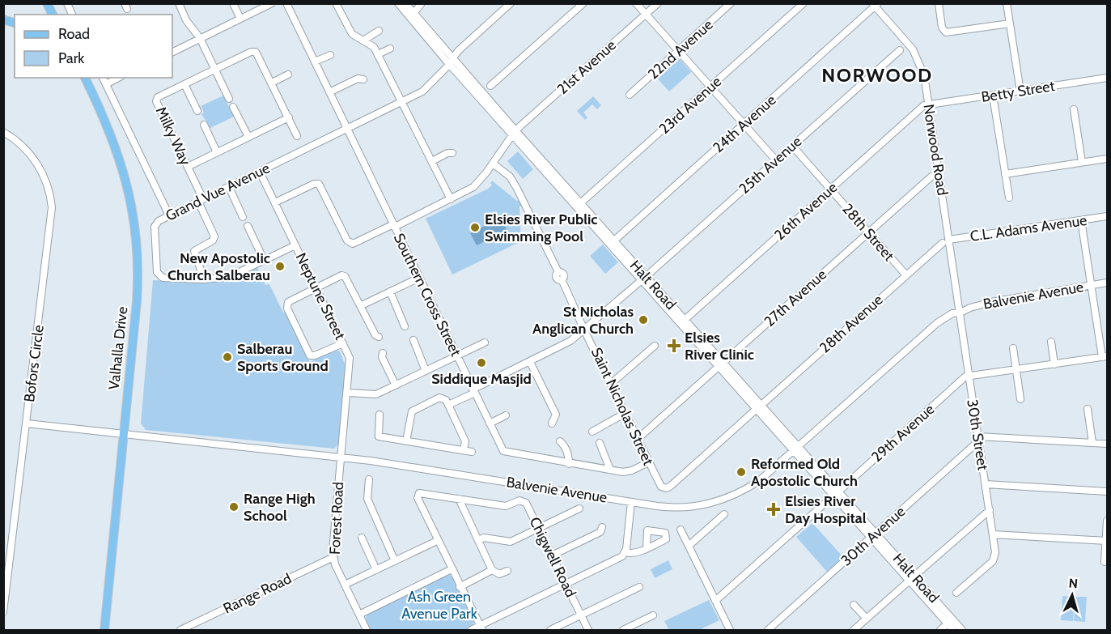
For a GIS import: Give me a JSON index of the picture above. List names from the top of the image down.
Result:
{
  "streets": {
    "main road": ["Valhalla Drive"],
    "street": [
      "22nd Avenue",
      "21st Avenue",
      "Betty Street",
      "23rd Avenue",
      "24th Avenue",
      "Milky Way",
      "Norwood Road",
      "25th Avenue",
      "Grand Vue Avenue",
      "26th Avenue",
      "C.L. Adams Avenue",
      "28th Street",
      "Halt Road",
      "Southern Cross Street",
      "Balvenie Avenue",
      "Neptune Street",
      "27th Avenue",
      "28th Avenue",
      "Bofors Circle",
      "Saint Nicholas Street",
      "29th Avenue",
      "30th Street",
      "Forest Road",
      "30th Avenue",
      "Chigwell Road",
      "Range Road"
    ]
  },
  "crossings": [
    ["21st Avenue", "Halt Road"],
    ["21st Avenue", "Southern Cross Street"],
    ["21st Avenue", "Neptune Street"],
    ["21st Avenue", "Saint Nicholas Street"],
    ["Betty Street", "Norwood Road"],
    ["Betty Street", "26th Avenue"],
    ["23rd Avenue", "Halt Road"],
    ["24th Avenue", "Norwood Road"],
    ["24th Avenue", "Halt Road"],
    ["Milky Way", "Grand Vue Avenue"],
    ["Norwood Road", "26th Avenue"],
    ["Norwood Road", "C.L. Adams Avenue"],
    ["Norwood Road", "Balvenie Avenue"],
    ["Norwood Road", "28th Avenue"],
    ["Norwood Road", "30th Street"],
    ["25th Avenue", "28th Street"],
    ["25th Avenue", "Halt Road"],
    ["25th Avenue", "Southern Cross Street"],
    ["25th Avenue", "Saint Nicholas Street"],
    ["Grand Vue Avenue", "Halt Road"],
    ["Grand Vue Avenue", "Southern Cross Street"],
    ["Grand Vue Avenue", "Neptune Street"],
    ["26th Avenue", "28th Street"],
    ["26th Avenue", "Halt Road"],
    ["C.L. Adams Avenue", "28th Avenue"],
    ["28th Street", "27th Avenue"],
    ["28th Street", "28th Avenue"],
    ["Halt Road", "Balvenie Avenue"],
    ["Halt Road", "27th Avenue"],
    ["Halt Road", "28th Avenue"],
    ["Halt Road", "29th Avenue"],
    ["Halt Road", "30th Avenue"],
    ["Southern Cross Street", "Saint Nicholas Street"],
    ["Balvenie Avenue", "Neptune Street"],
    ["Balvenie Avenue", "Valhalla Drive"],
    ["Balvenie Avenue", "Bofors Circle"],
    ["Balvenie Avenue", "30th Street"],
    ["Balvenie Avenue", "Forest Road"],
    ["Neptune Street", "Forest Road"],
    ["27th Avenue", "Saint Nicholas Street"],
    ["28th Avenue", "Saint Nicholas Street"],
    ["29th Avenue", "30th Street"],
    ["30th Street", "30th Avenue"],
    ["Forest Road", "Range Road"]
  ],
  "districts": ["NORWOOD"],
  "parks": ["Ash Green Avenue Park"],
  "places": {
    "other": [
      "Elsies River Public Swimming Pool",
      "New Apostolic Church Salberau",
      "St Nicholas Anglican Church",
      "Salberau Sports Ground",
      "Siddique Masjid",
      "Reformed Old Apostolic Church",
      "Range High School"
    ],
    "health": ["Elsies River Clinic", "Elsies River Day Hospital"]
  },
  "legend": ["Road", "Park"],
  "north": "top"
}
